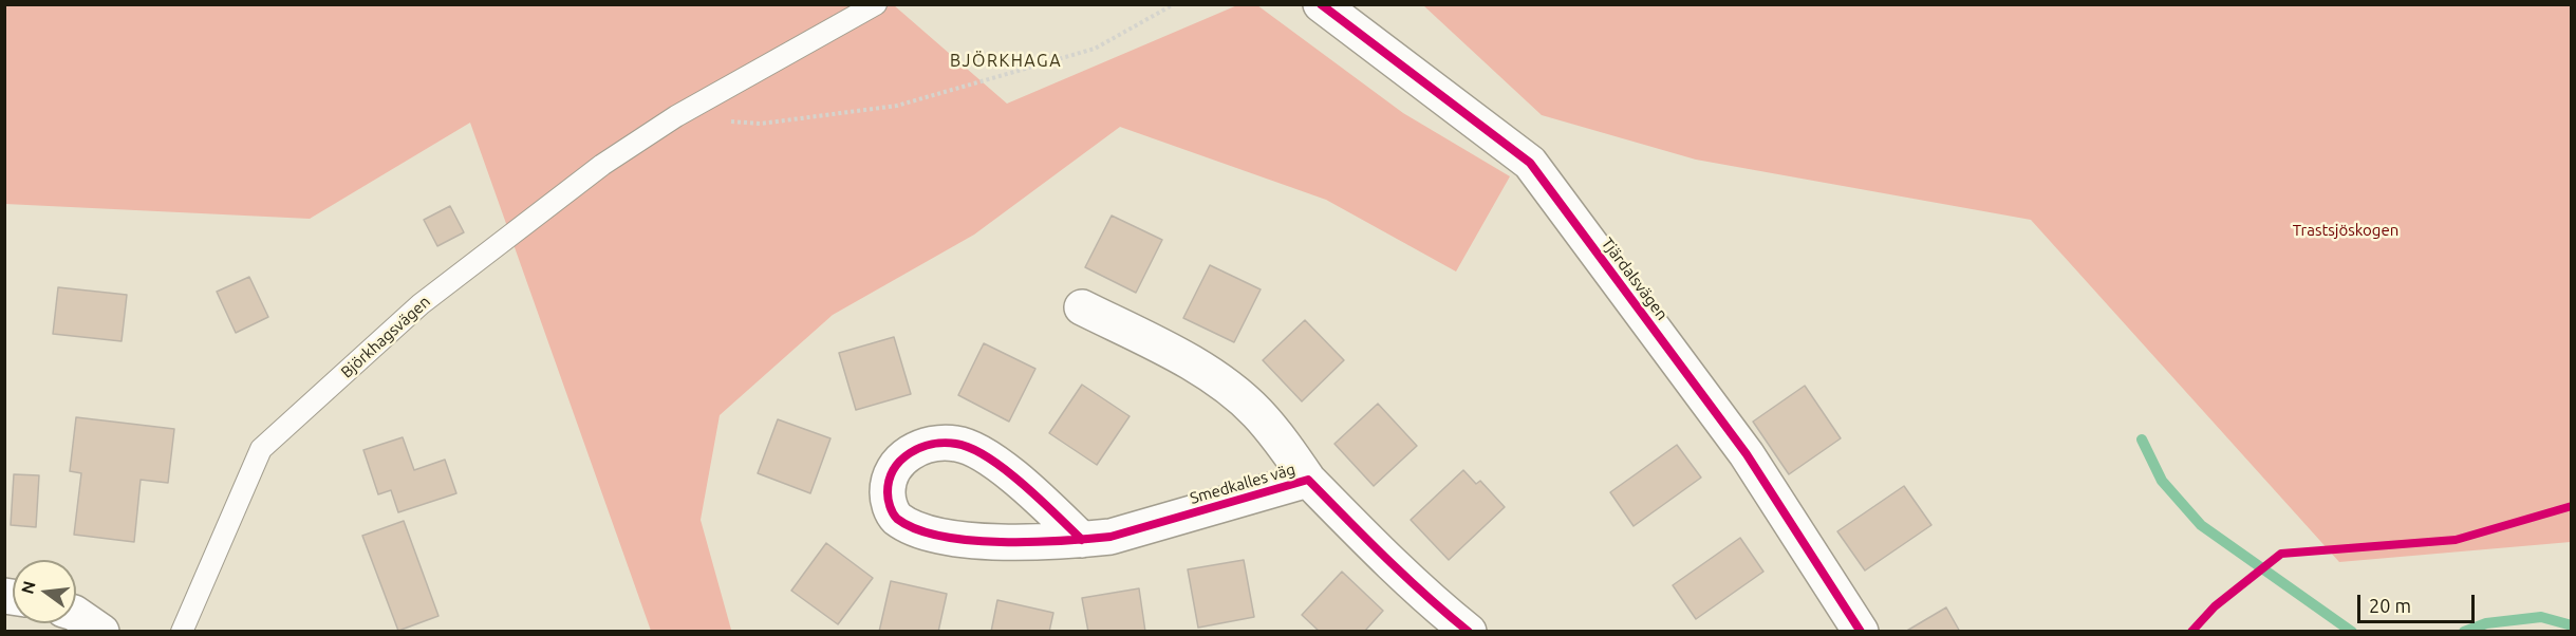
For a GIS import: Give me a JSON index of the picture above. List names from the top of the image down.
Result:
{
  "streets": {
    "street": ["Tjärdalsvägen", "Smedkalles väg"],
    "lane": ["Björkhagsvägen"]
  },
  "districts": ["BJÖRKHAGA"],
  "parks": ["Trastsjöskogen"],
  "scale_bar": "20 m",
  "north": "left"
}
